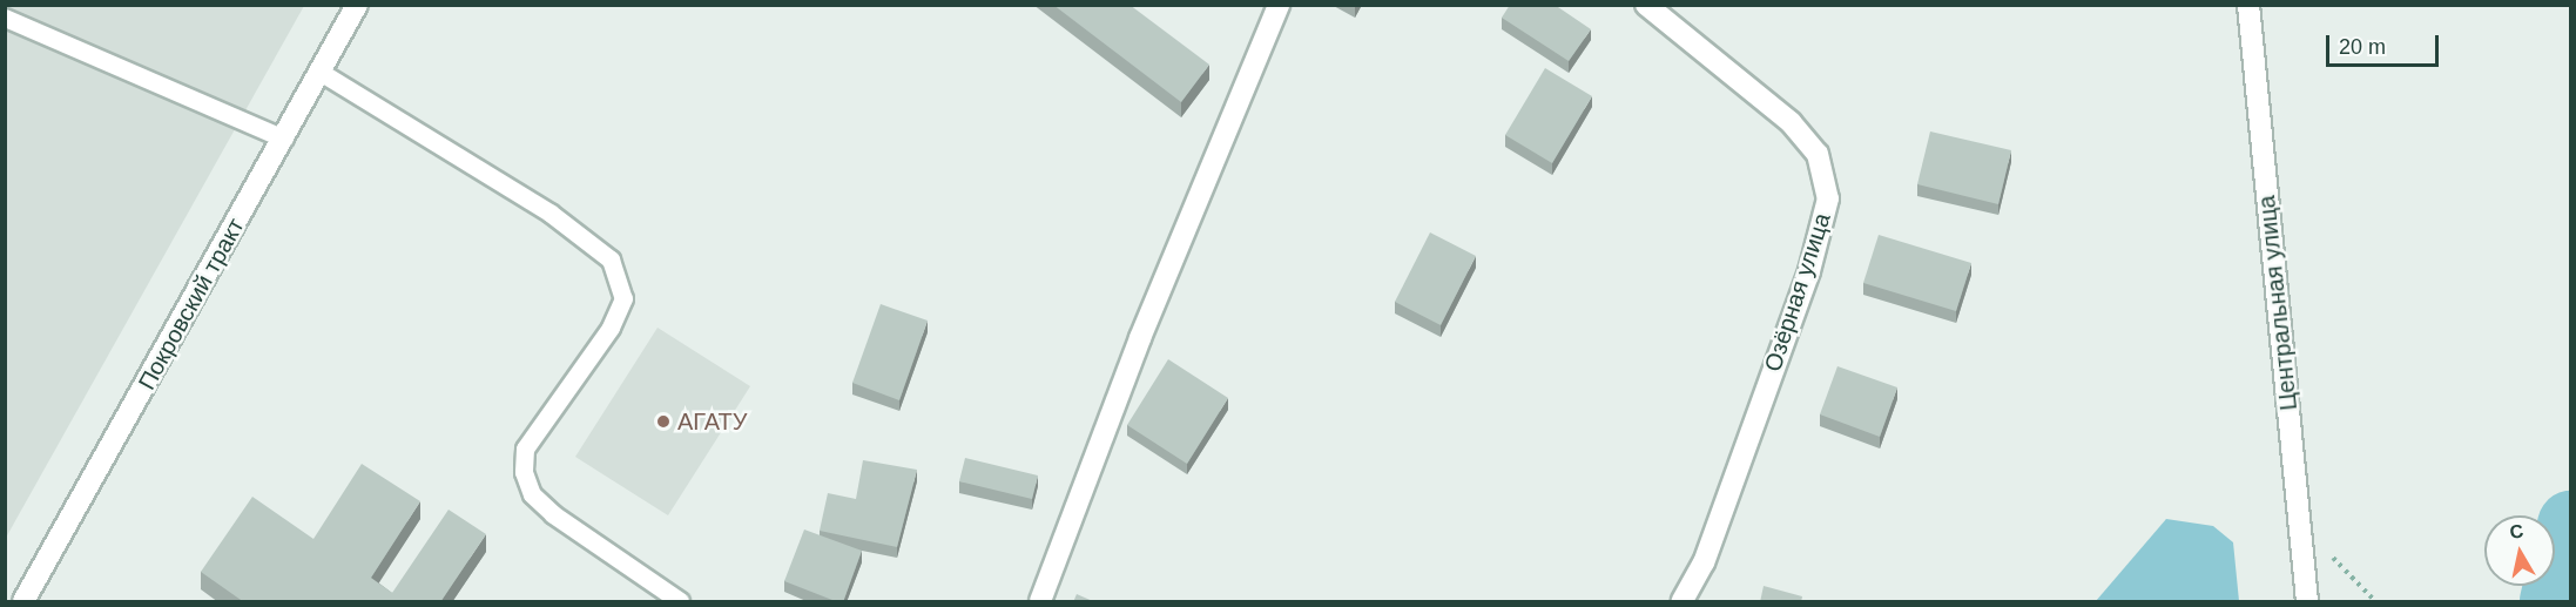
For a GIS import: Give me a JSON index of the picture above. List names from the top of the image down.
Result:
{
  "streets": {
    "street": ["Озёрная улица", "Центральная улица", "Покровский тракт"]
  },
  "places": ["АГАТУ"],
  "scale_bar": "20 m",
  "north": "top"
}
